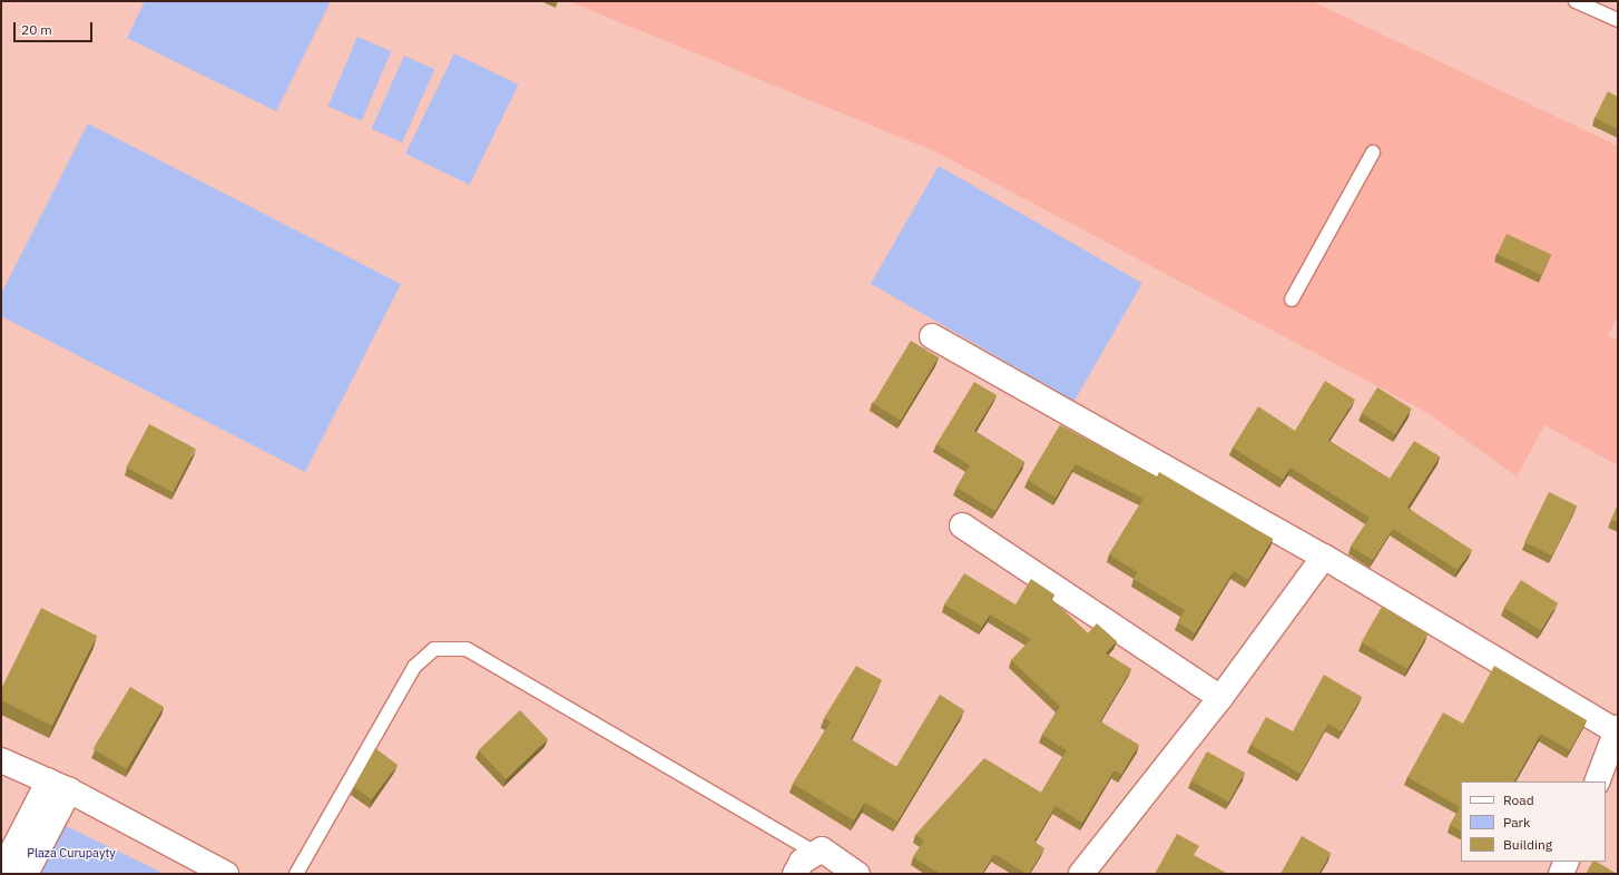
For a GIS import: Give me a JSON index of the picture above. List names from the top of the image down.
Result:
{
  "parks": ["Plaza Curupayty"],
  "legend": ["Road", "Park", "Building"],
  "scale_bar": "20 m"
}
